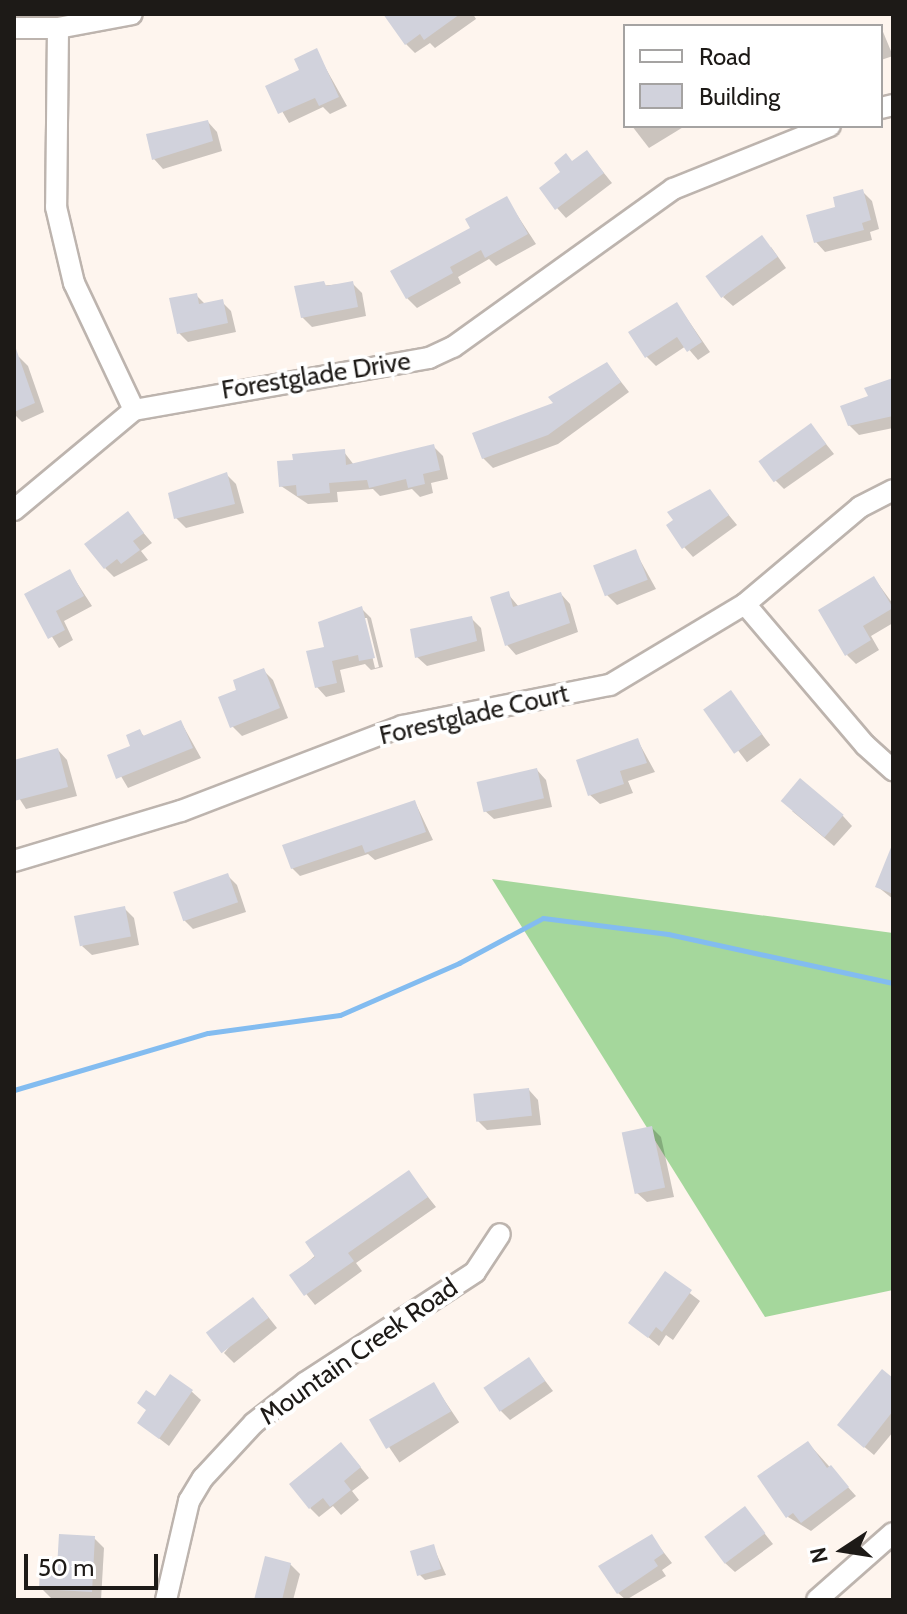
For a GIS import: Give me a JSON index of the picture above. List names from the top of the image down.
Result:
{
  "streets": {
    "street": ["Forestglade Drive", "Forestglade Court", "Mountain Creek Road"]
  },
  "legend": ["Road", "Building"],
  "scale_bar": "50 m",
  "north": "left"
}
